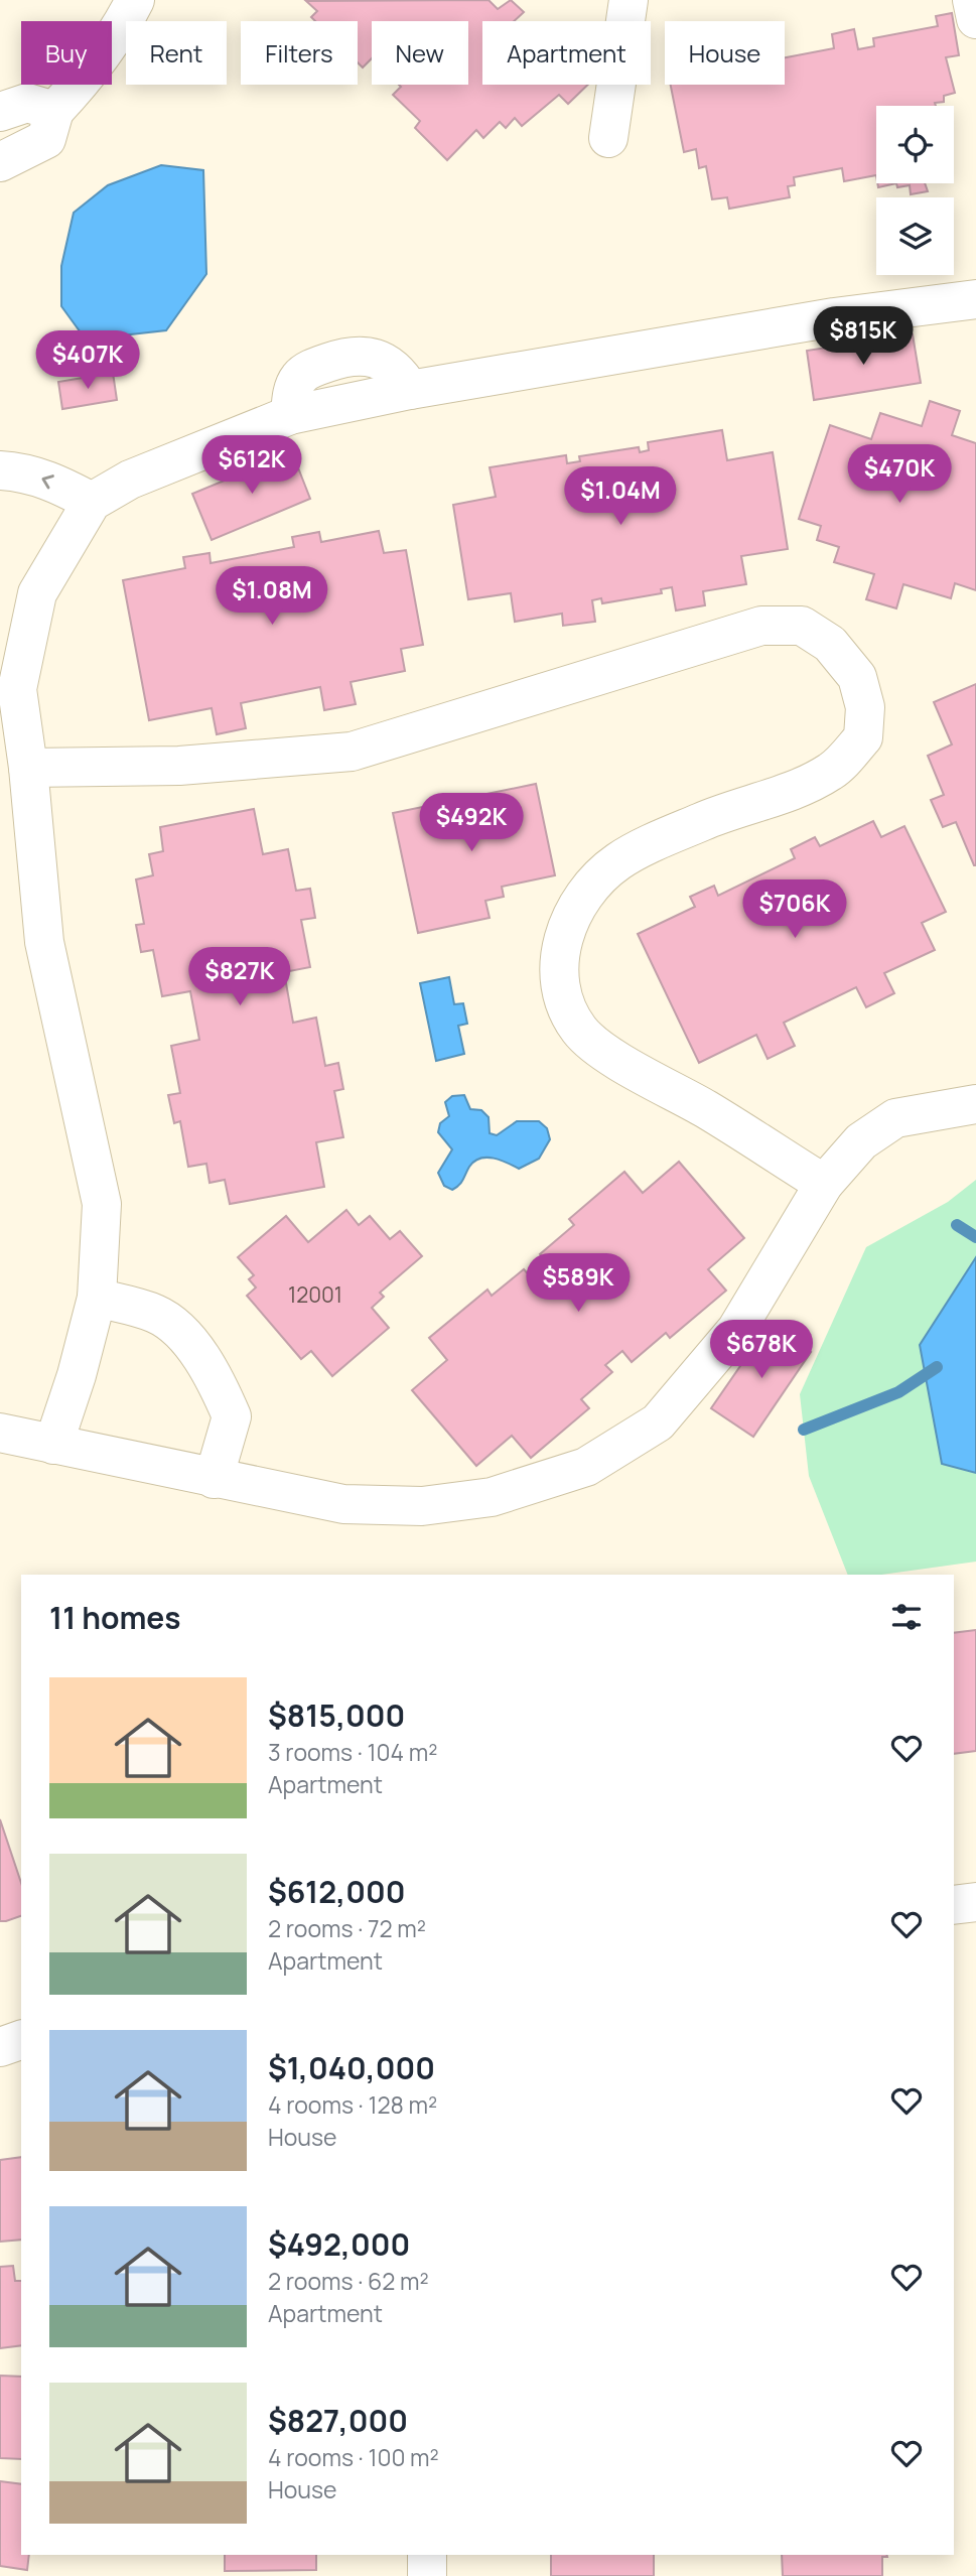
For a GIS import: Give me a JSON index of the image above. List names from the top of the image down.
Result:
{
  "house_numbers": ["12001"],
  "page": {
    "chip": [
      "Buy",
      "Rent",
      "Filters",
      "New",
      "Apartment",
      "House"
    ],
    "price": [
      "$815K",
      "$407K",
      "$612K",
      "$470K",
      "$1.04M",
      "$1.08M",
      "$492K",
      "$706K",
      "$827K",
      "$589K",
      "$678K"
    ],
    "heading": "11 homes",
    "list": [
      {
        "name": "$815,000",
        "note": "3 rooms · 104 m² · Apartment"
      },
      {
        "name": "$612,000",
        "note": "2 rooms · 72 m² · Apartment"
      },
      {
        "name": "$1,040,000",
        "note": "4 rooms · 128 m² · House"
      },
      {
        "name": "$492,000",
        "note": "2 rooms · 62 m² · Apartment"
      },
      {
        "name": "$827,000",
        "note": "4 rooms · 100 m² · House"
      }
    ]
  }
}
